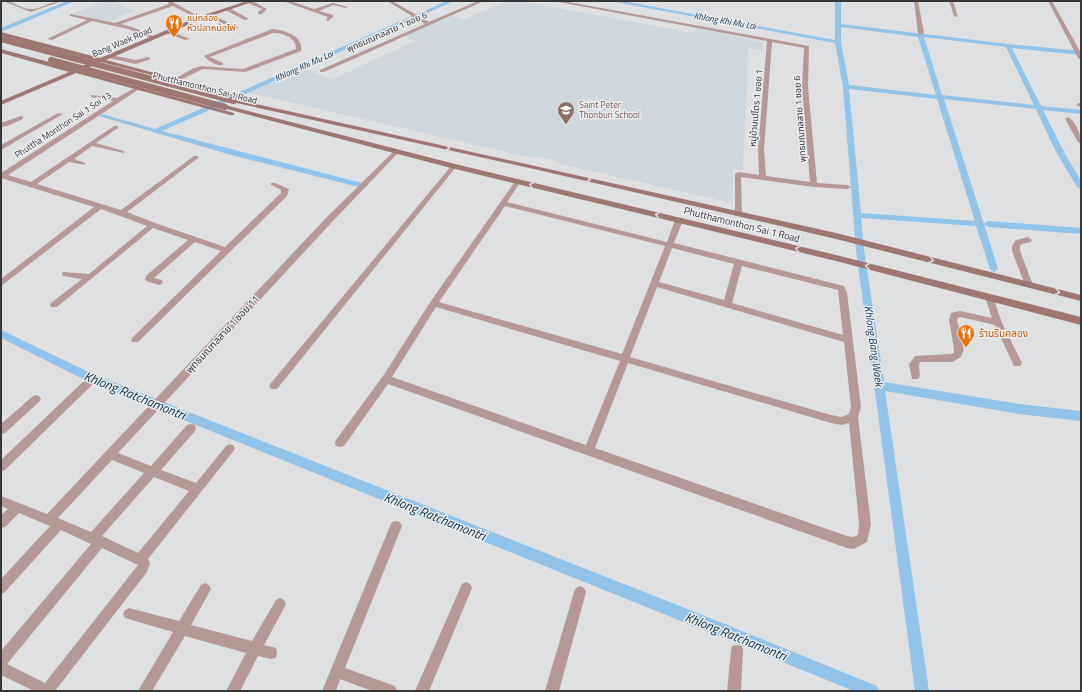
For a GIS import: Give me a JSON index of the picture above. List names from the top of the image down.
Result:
{
  "streets": {
    "main road": ["Bang Waek Road", "Phutthamonthon Sai 1 Road"],
    "street": [
      "พุทธมณฑลสาย 1 ซอย 6",
      "หมู่บ้านเปโตร 1 ซอย 1",
      "Phuttha Monthon Sai 1 Soi 13",
      "พุทธมณฑลสาย 1 ซอย 11"
    ]
  },
  "crossings": [
    ["พุทธมณฑลสาย 1 ซอย 6", "หมู่บ้านเปโตร 1 ซอย 1"],
    ["Bang Waek Road", "Phutthamonthon Sai 1 Road"],
    ["Phutthamonthon Sai 1 Road", "Phuttha Monthon Sai 1 Soi 13"],
    ["Phutthamonthon Sai 1 Road", "พุทธมณฑลสาย 1 ซอย 11"]
  ],
  "water": ["Khlong Khi Mu Lai", "Khlong Bang Waek", "Khlong Ratchamontri"],
  "places": {
    "restaurant": ["แม่กลอง หัวปลาหม้อไฟ", "ร้านริมคลอง"],
    "school or university": ["Saint Peter Thonburi School"]
  }
}
